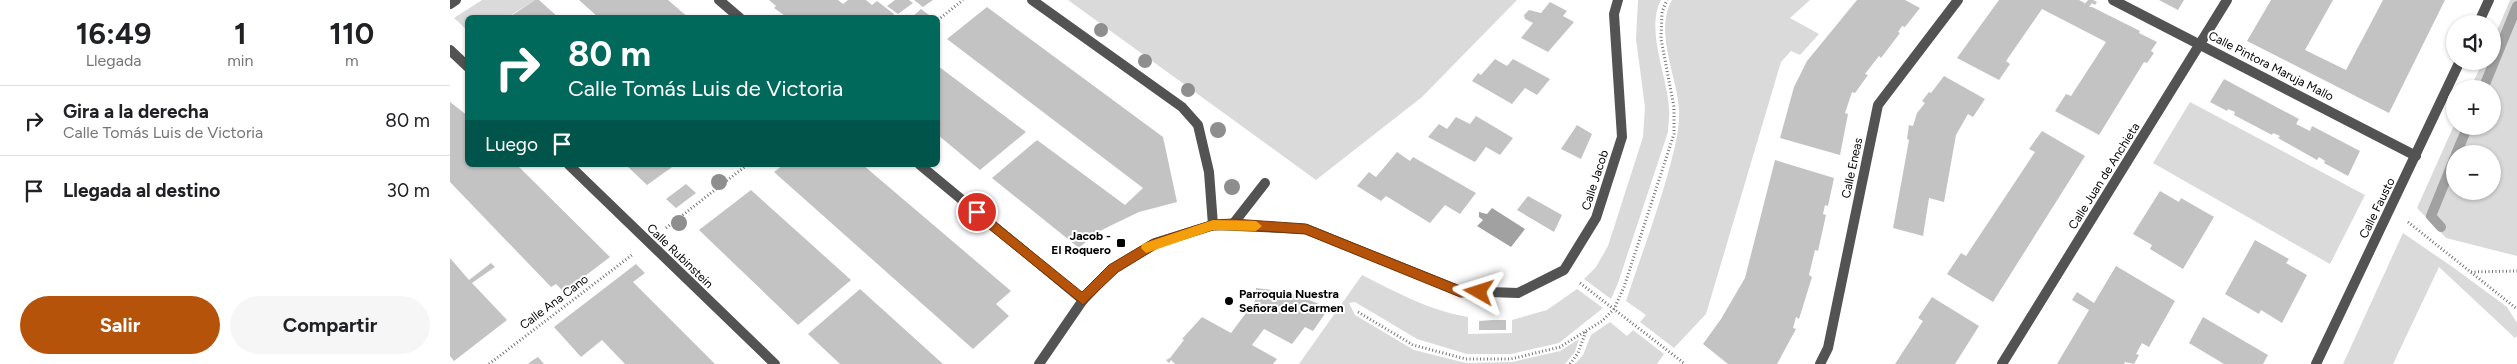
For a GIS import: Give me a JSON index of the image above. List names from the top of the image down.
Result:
{
  "streets": {
    "street": [
      "Calle Pintora Maruja Mallo",
      "Calle Eneas",
      "Calle Juan de Anchieta",
      "Calle Jacob",
      "Calle Fausto",
      "Calle Rubinstein"
    ],
    "path": ["Calle Ana Cano"]
  },
  "crossings": [
    ["Calle Pintora Maruja Mallo", "Calle Juan de Anchieta"],
    ["Calle Pintora Maruja Mallo", "Calle Fausto"]
  ],
  "places": {
    "transit": ["Jacob - El Roquero"],
    "other": ["Parroquia Nuestra Señora del Carmen"]
  },
  "page": {
    "eta": [
      "16:49",
      "Llegada",
      "1",
      "min",
      "110",
      "m"
    ],
    "map_buttons": ["+", "−"],
    "turn": ["80 m", "Calle Tomás Luis de Victoria"],
    "list": [
      {
        "name": "Gira a la derecha",
        "note": "Calle Tomás Luis de Victoria",
        "value": "80 m"
      },
      {
        "name": "Llegada al destino",
        "value": "30 m"
      }
    ],
    "then": "Luego",
    "buttons": ["Salir", "Compartir"]
  }
}
